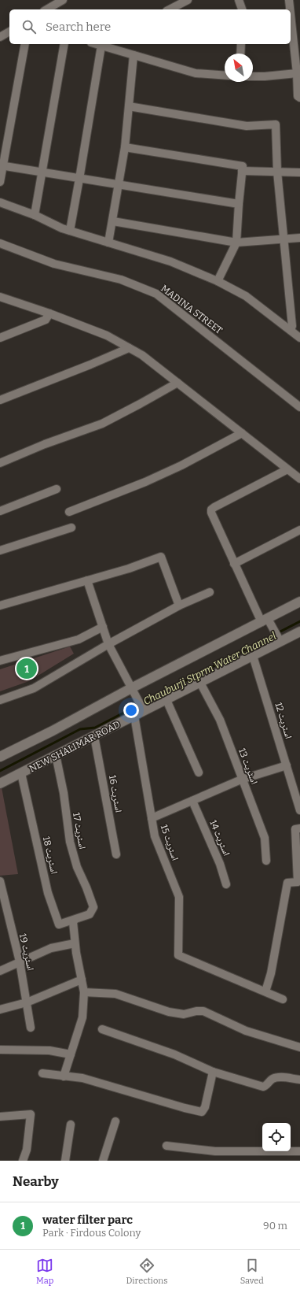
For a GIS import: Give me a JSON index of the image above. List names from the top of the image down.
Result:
{
  "streets": {
    "street": [
      "MADINA STREET",
      "اسٹریٹ 12",
      "NEW SHALIMAR ROAD",
      "اسٹریٹ 13",
      "اسٹریٹ 16",
      "اسٹریٹ 17",
      "اسٹریٹ 14",
      "اسٹریٹ 15",
      "اسٹریٹ 18",
      "اسٹریٹ 19"
    ]
  },
  "crossings": [
    ["اسٹریٹ 12", "NEW SHALIMAR ROAD"],
    ["NEW SHALIMAR ROAD", "اسٹریٹ 13"],
    ["NEW SHALIMAR ROAD", "اسٹریٹ 16"],
    ["NEW SHALIMAR ROAD", "اسٹریٹ 17"],
    ["NEW SHALIMAR ROAD", "اسٹریٹ 15"],
    ["NEW SHALIMAR ROAD", "اسٹریٹ 18"],
    ["اسٹریٹ 17", "اسٹریٹ 18"]
  ],
  "water": ["Chauburji Stprm Water Channel"],
  "north": "top left",
  "page": {
    "search": "Search here",
    "pins": "1",
    "heading": "Nearby",
    "list": [
      {
        "mark": "1",
        "name": "water filter parc",
        "note": "Park · Firdous Colony",
        "value": "90 m"
      }
    ],
    "nav": ["Map", "Directions", "Saved"]
  }
}
